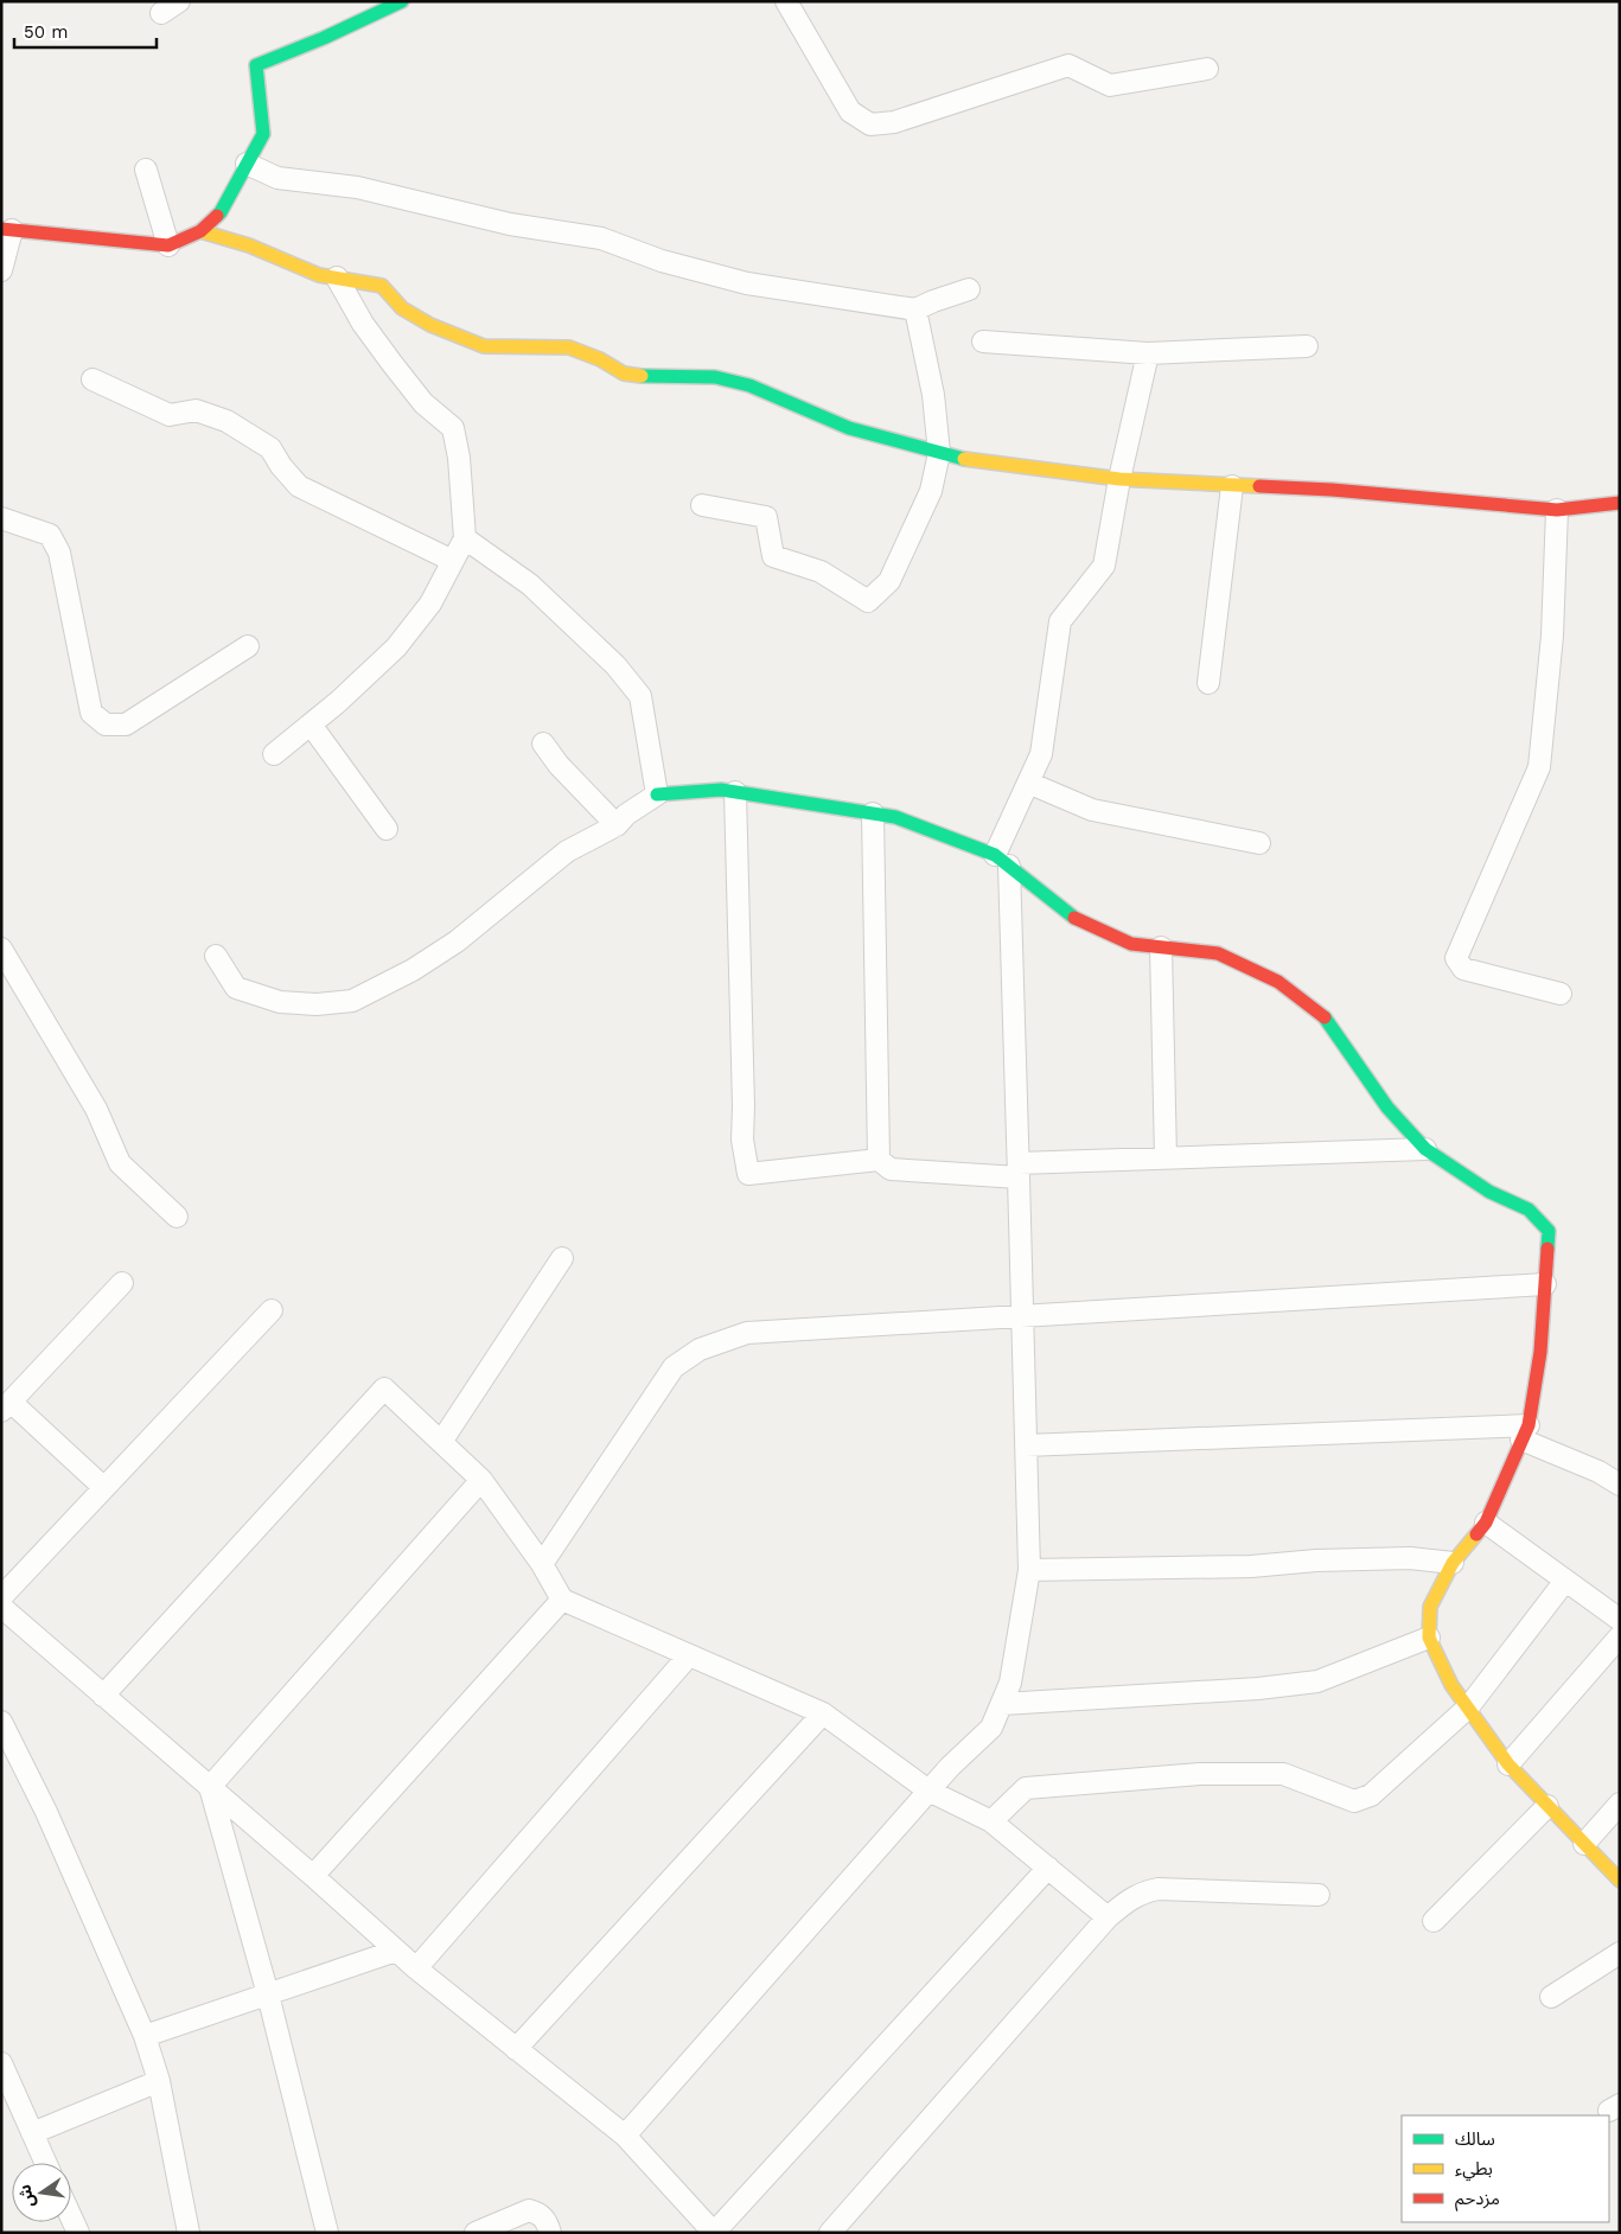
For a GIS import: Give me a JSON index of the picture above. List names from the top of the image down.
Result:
{
  "legend": ["سالك", "بطيء", "مزدحم"],
  "scale_bar": "50 m",
  "north": "left"
}
